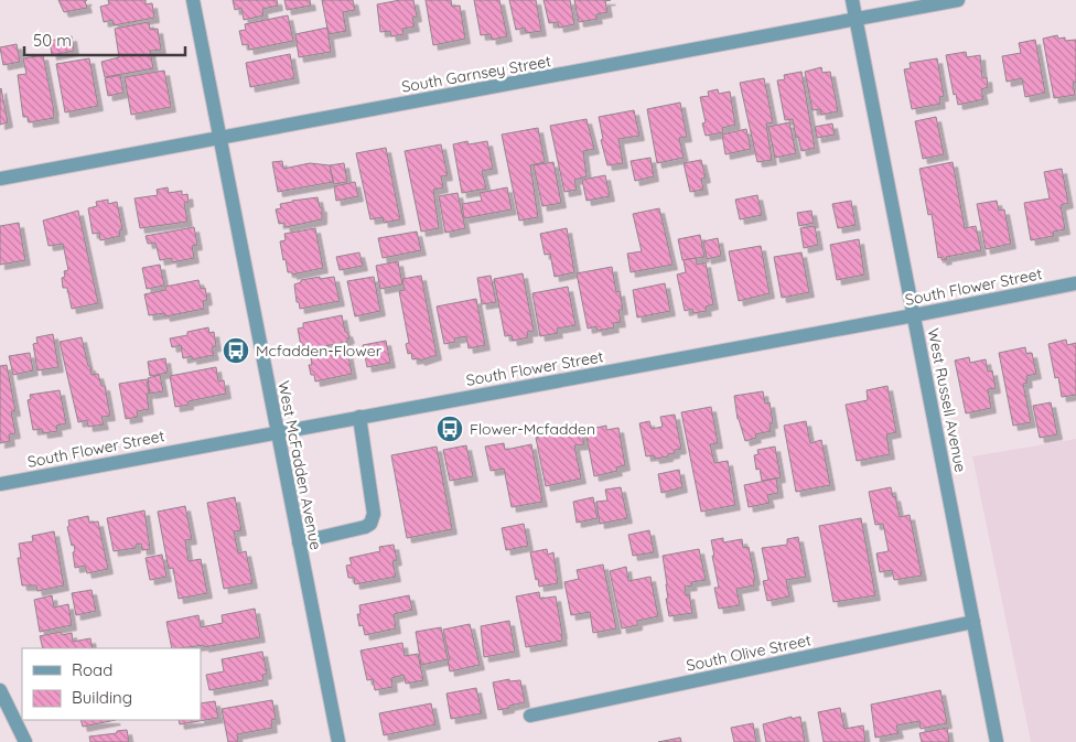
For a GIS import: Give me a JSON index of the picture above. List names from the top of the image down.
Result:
{
  "streets": {
    "street": [
      "South Garnsey Street",
      "South Flower Street",
      "West Russell Avenue",
      "West McFadden Avenue",
      "South Olive Street"
    ]
  },
  "crossings": [
    ["South Garnsey Street", "West Russell Avenue"],
    ["South Garnsey Street", "West McFadden Avenue"],
    ["South Flower Street", "West Russell Avenue"],
    ["South Flower Street", "West McFadden Avenue"],
    ["West Russell Avenue", "South Olive Street"]
  ],
  "places": {
    "bus stop": ["Mcfadden-Flower", "Flower-Mcfadden"]
  },
  "legend": ["Road", "Building"],
  "scale_bar": "50 m"
}
